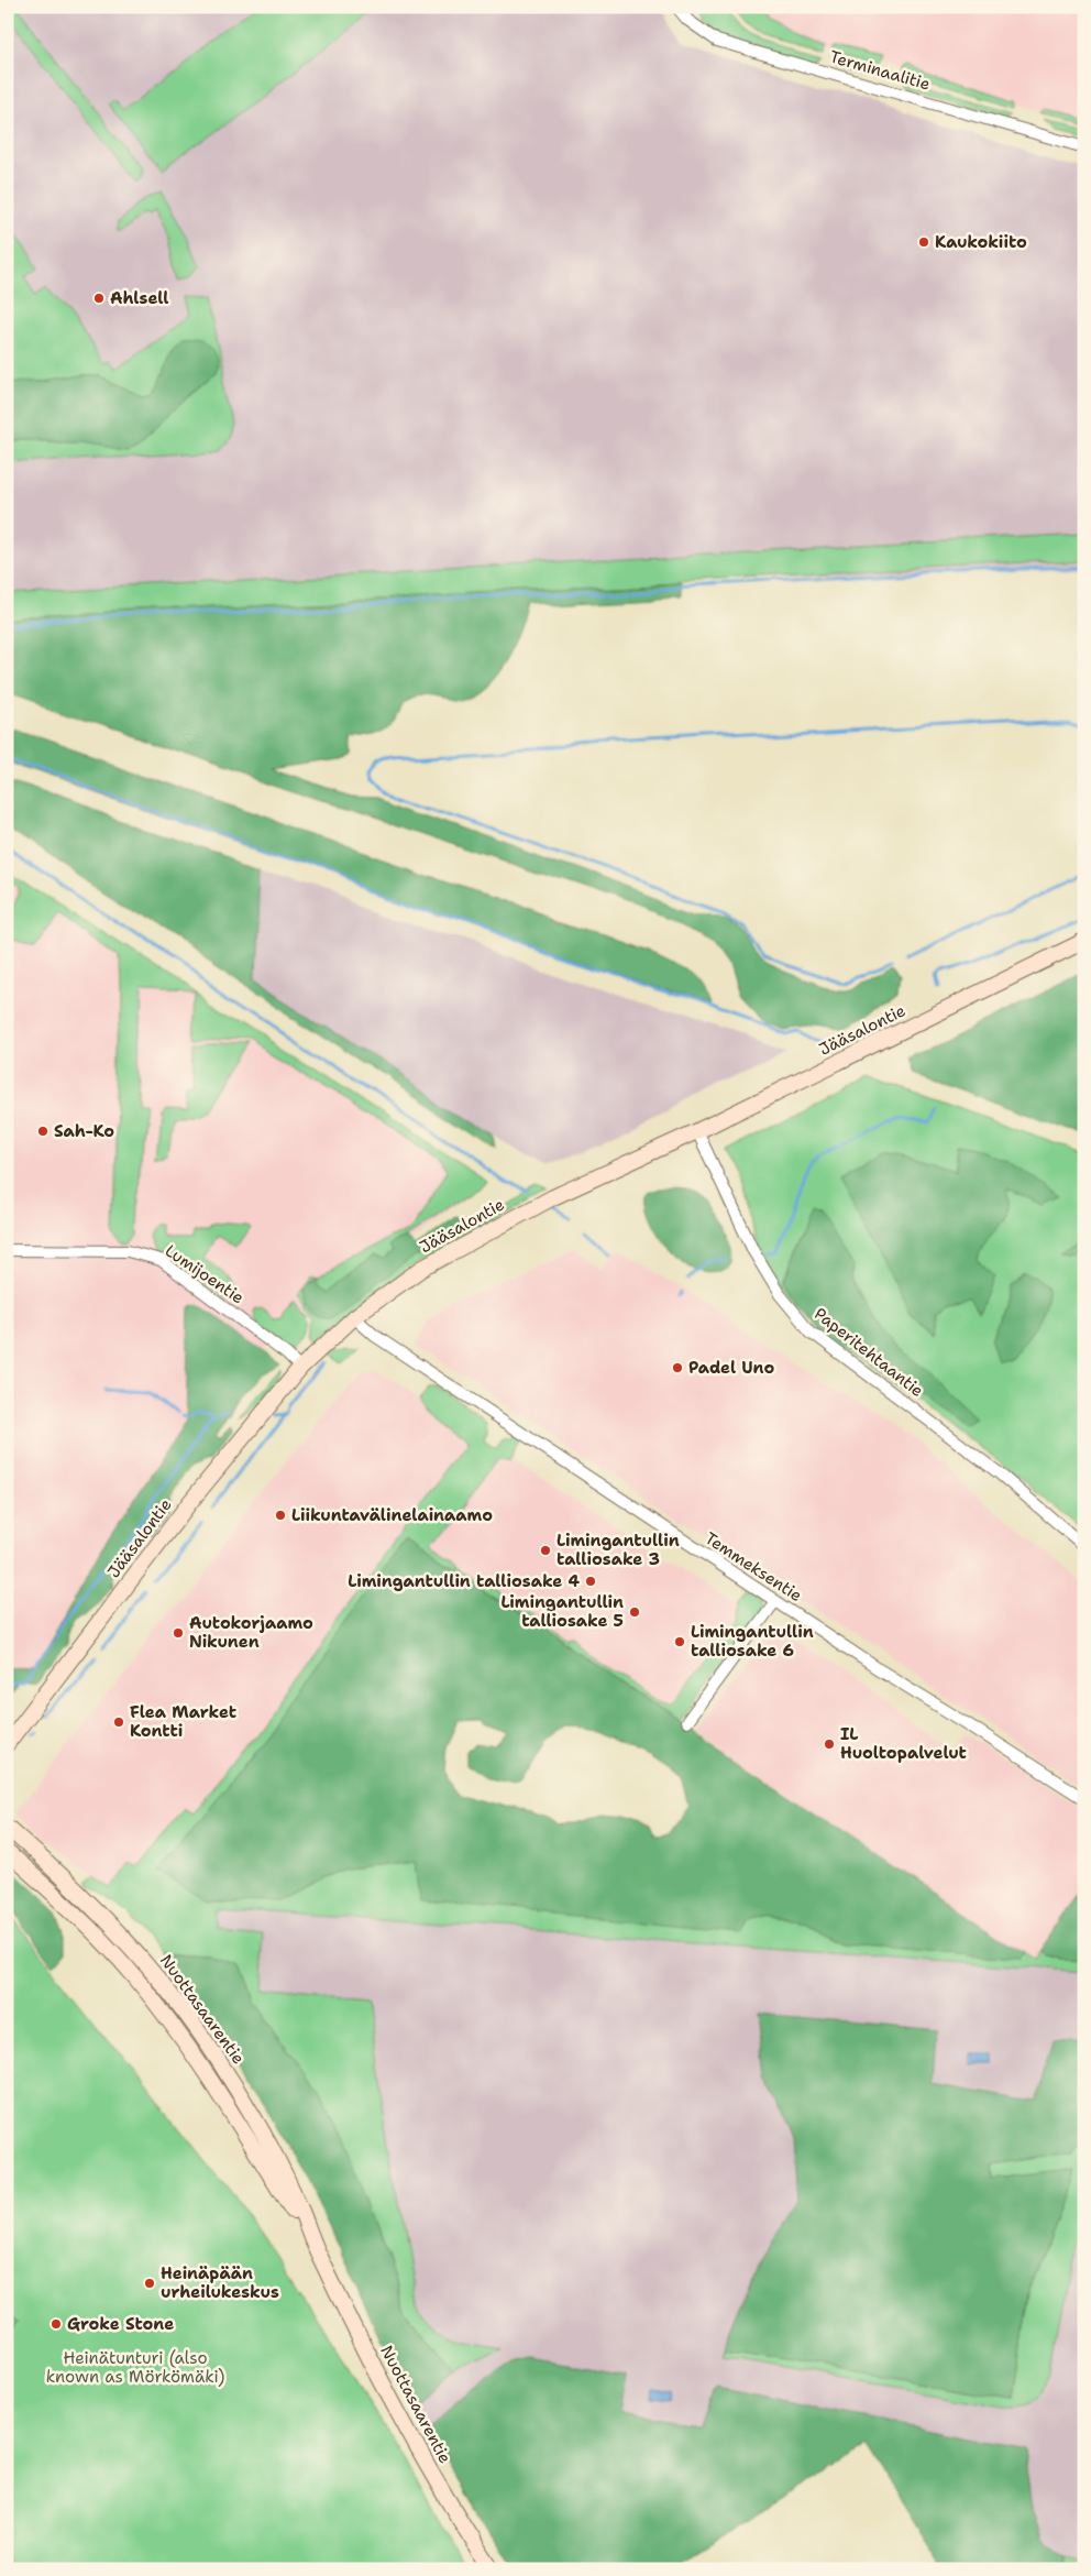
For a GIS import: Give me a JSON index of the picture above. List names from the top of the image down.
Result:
{
  "streets": {
    "street": [
      "Terminaalitie",
      "Jääsalontie",
      "Lumijoentie",
      "Paperitehtaantie",
      "Temmeksentie",
      "Nuottasaarentie"
    ]
  },
  "crossings": [
    ["Jääsalontie", "Lumijoentie"],
    ["Jääsalontie", "Paperitehtaantie"],
    ["Jääsalontie", "Temmeksentie"]
  ],
  "parks": ["Heinätunturi (also known as Mörkömäki)"],
  "places": [
    "Kaukokiito",
    "Ahlsell",
    "Sah-Ko",
    "Padel Uno",
    "Liikuntavälinelainaamo",
    "Limingantullin talliosake 3",
    "Limingantullin talliosake 4",
    "Limingantullin talliosake 5",
    "Autokorjaamo Nikunen",
    "Limingantullin talliosake 6",
    "Flea Market Kontti",
    "IL Huoltopalvelut",
    "Heinäpään urheilukeskus",
    "Groke Stone"
  ]
}
